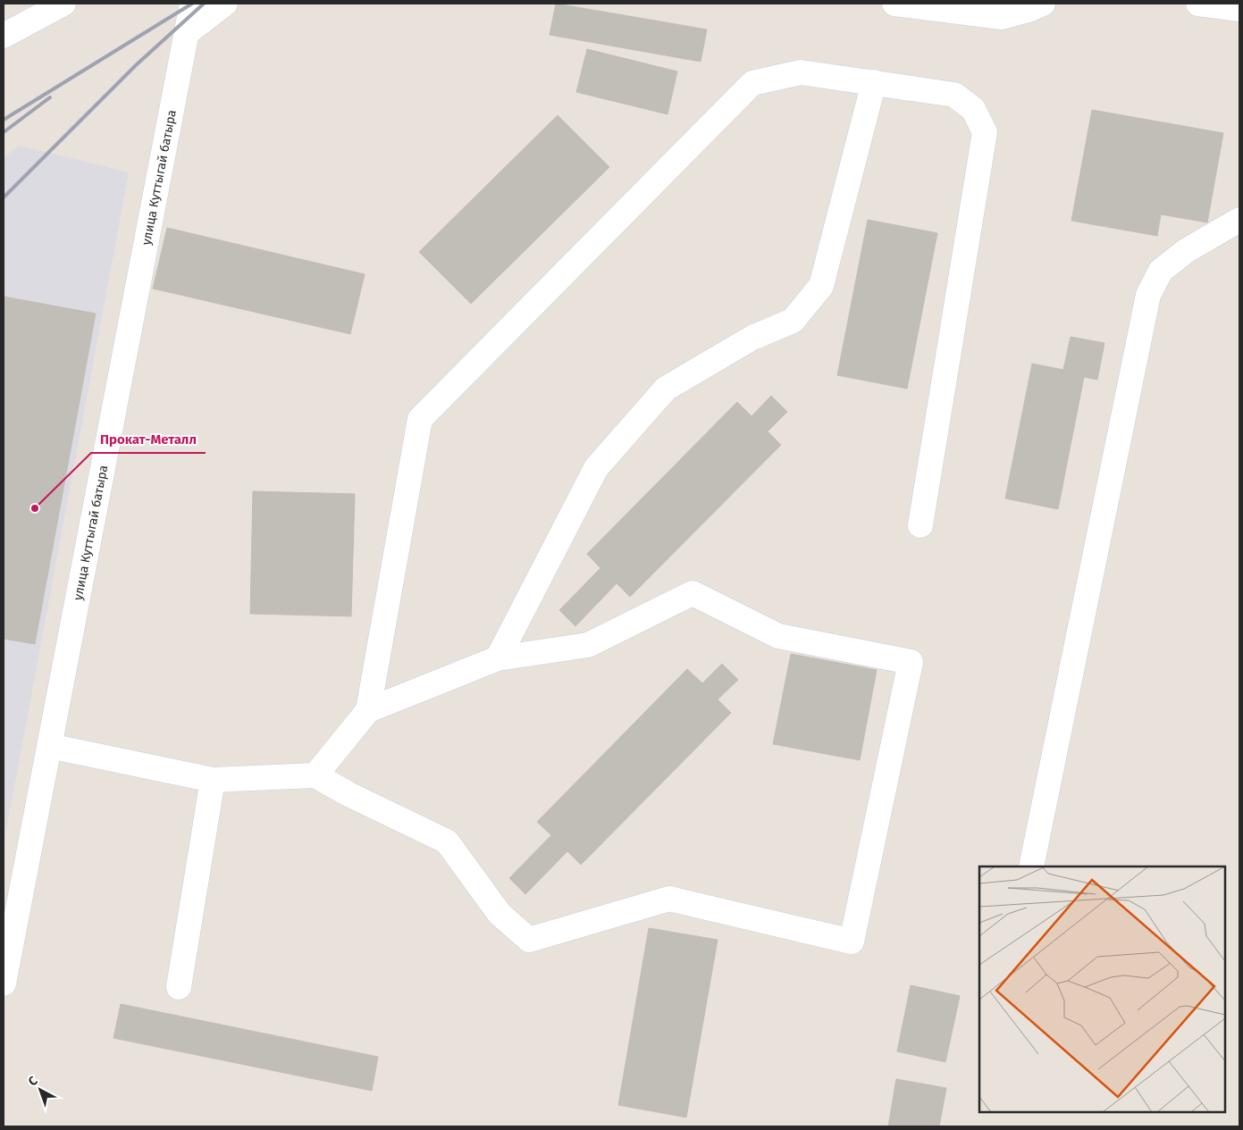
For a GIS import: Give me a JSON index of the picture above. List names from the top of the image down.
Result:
{
  "streets": {
    "street": ["улица Куттыгай батыра"]
  },
  "places": ["Прокат-Металл"],
  "north": "top left"
}
